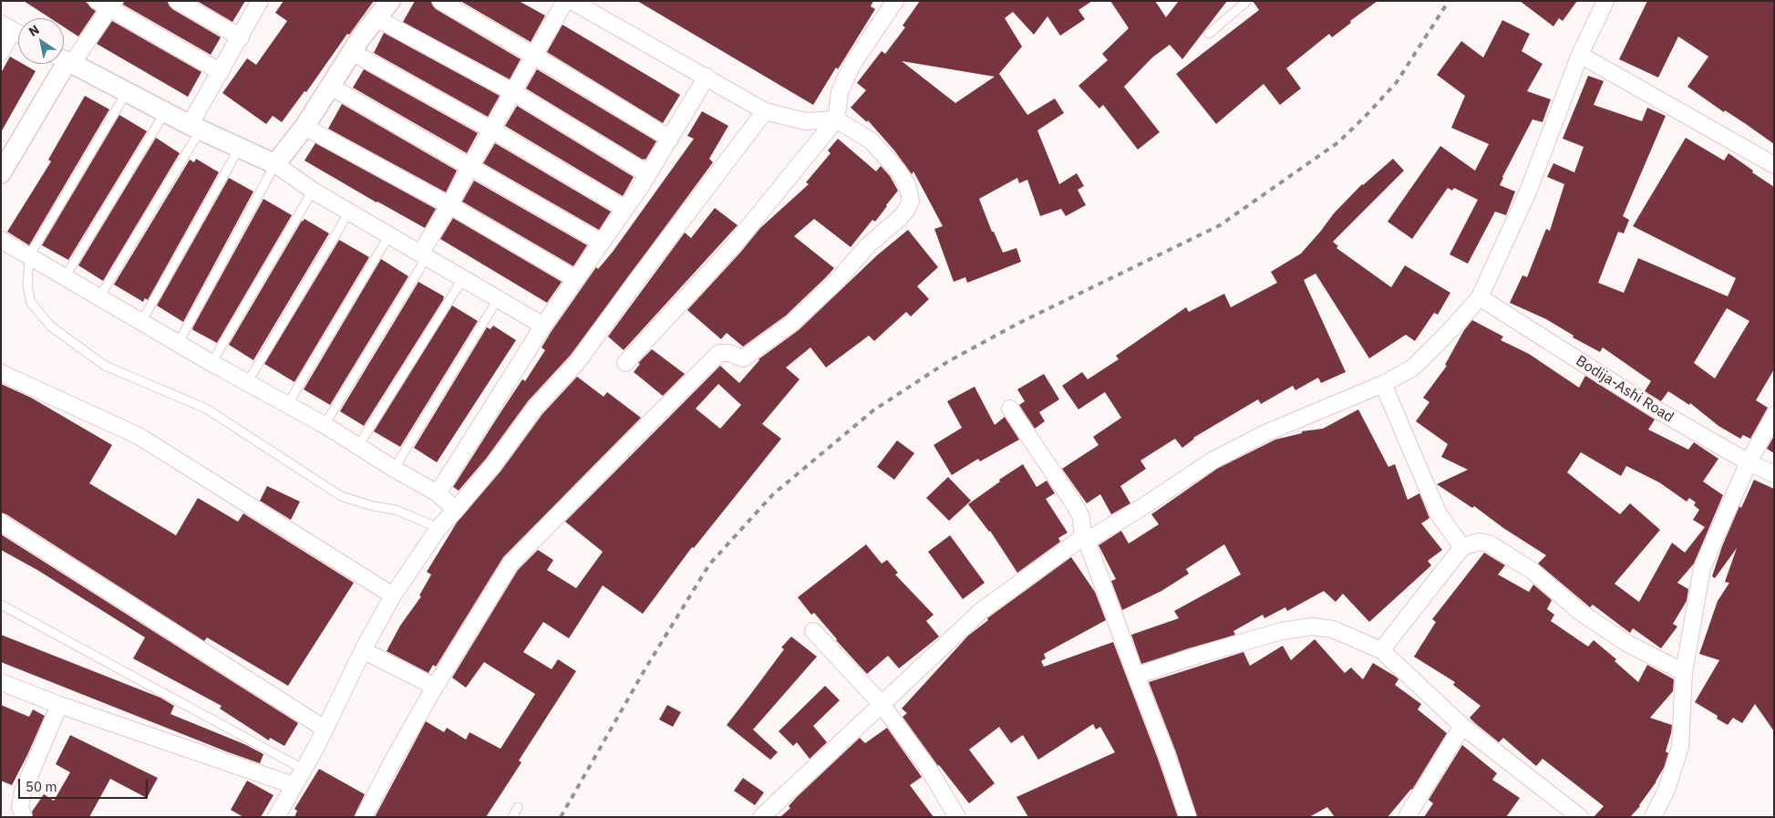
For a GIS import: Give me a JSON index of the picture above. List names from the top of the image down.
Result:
{
  "streets": {
    "street": ["Bodija-Ashi Road"]
  },
  "scale_bar": "50 m",
  "north": "top left"
}
